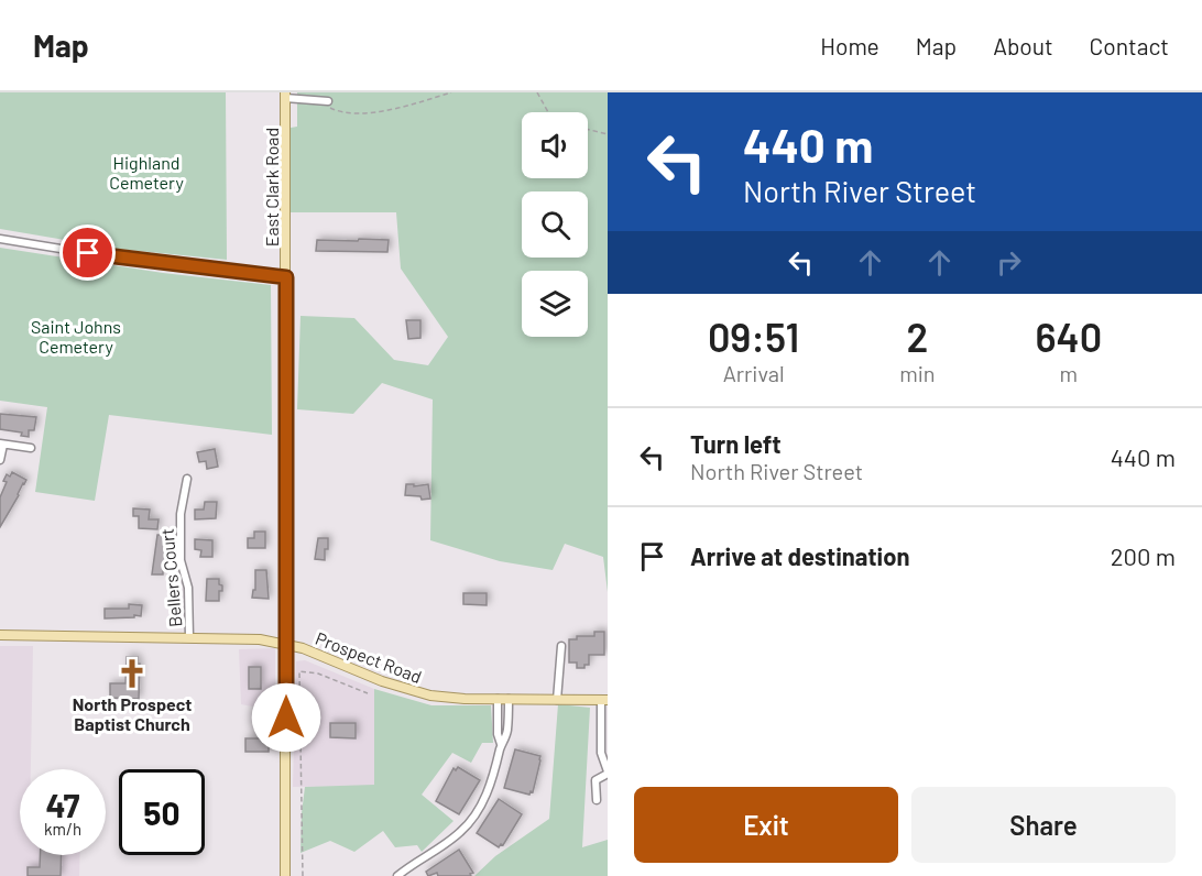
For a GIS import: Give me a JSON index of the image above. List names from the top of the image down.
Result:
{
  "streets": {
    "main road": ["East Clark Road", "Prospect Road"],
    "street": ["Bellers Court"]
  },
  "crossings": [
    ["East Clark Road", "Prospect Road"],
    ["Bellers Court", "Prospect Road"]
  ],
  "parks": ["Highland Cemetery", "Saint Johns Cemetery"],
  "places": {
    "church": ["North Prospect Baptist Church"]
  },
  "page": {
    "header": "Map",
    "nav": [
      "Home",
      "Map",
      "About",
      "Contact"
    ],
    "turn": ["440 m", "North River Street"],
    "eta": [
      "09:51",
      "Arrival",
      "2",
      "min",
      "640",
      "m"
    ],
    "list": [
      {
        "name": "Turn left",
        "note": "North River Street",
        "value": "440 m"
      },
      {
        "name": "Arrive at destination",
        "value": "200 m"
      }
    ],
    "speed": "47 km/h",
    "limit": "50",
    "buttons": ["Exit", "Share"]
  }
}
